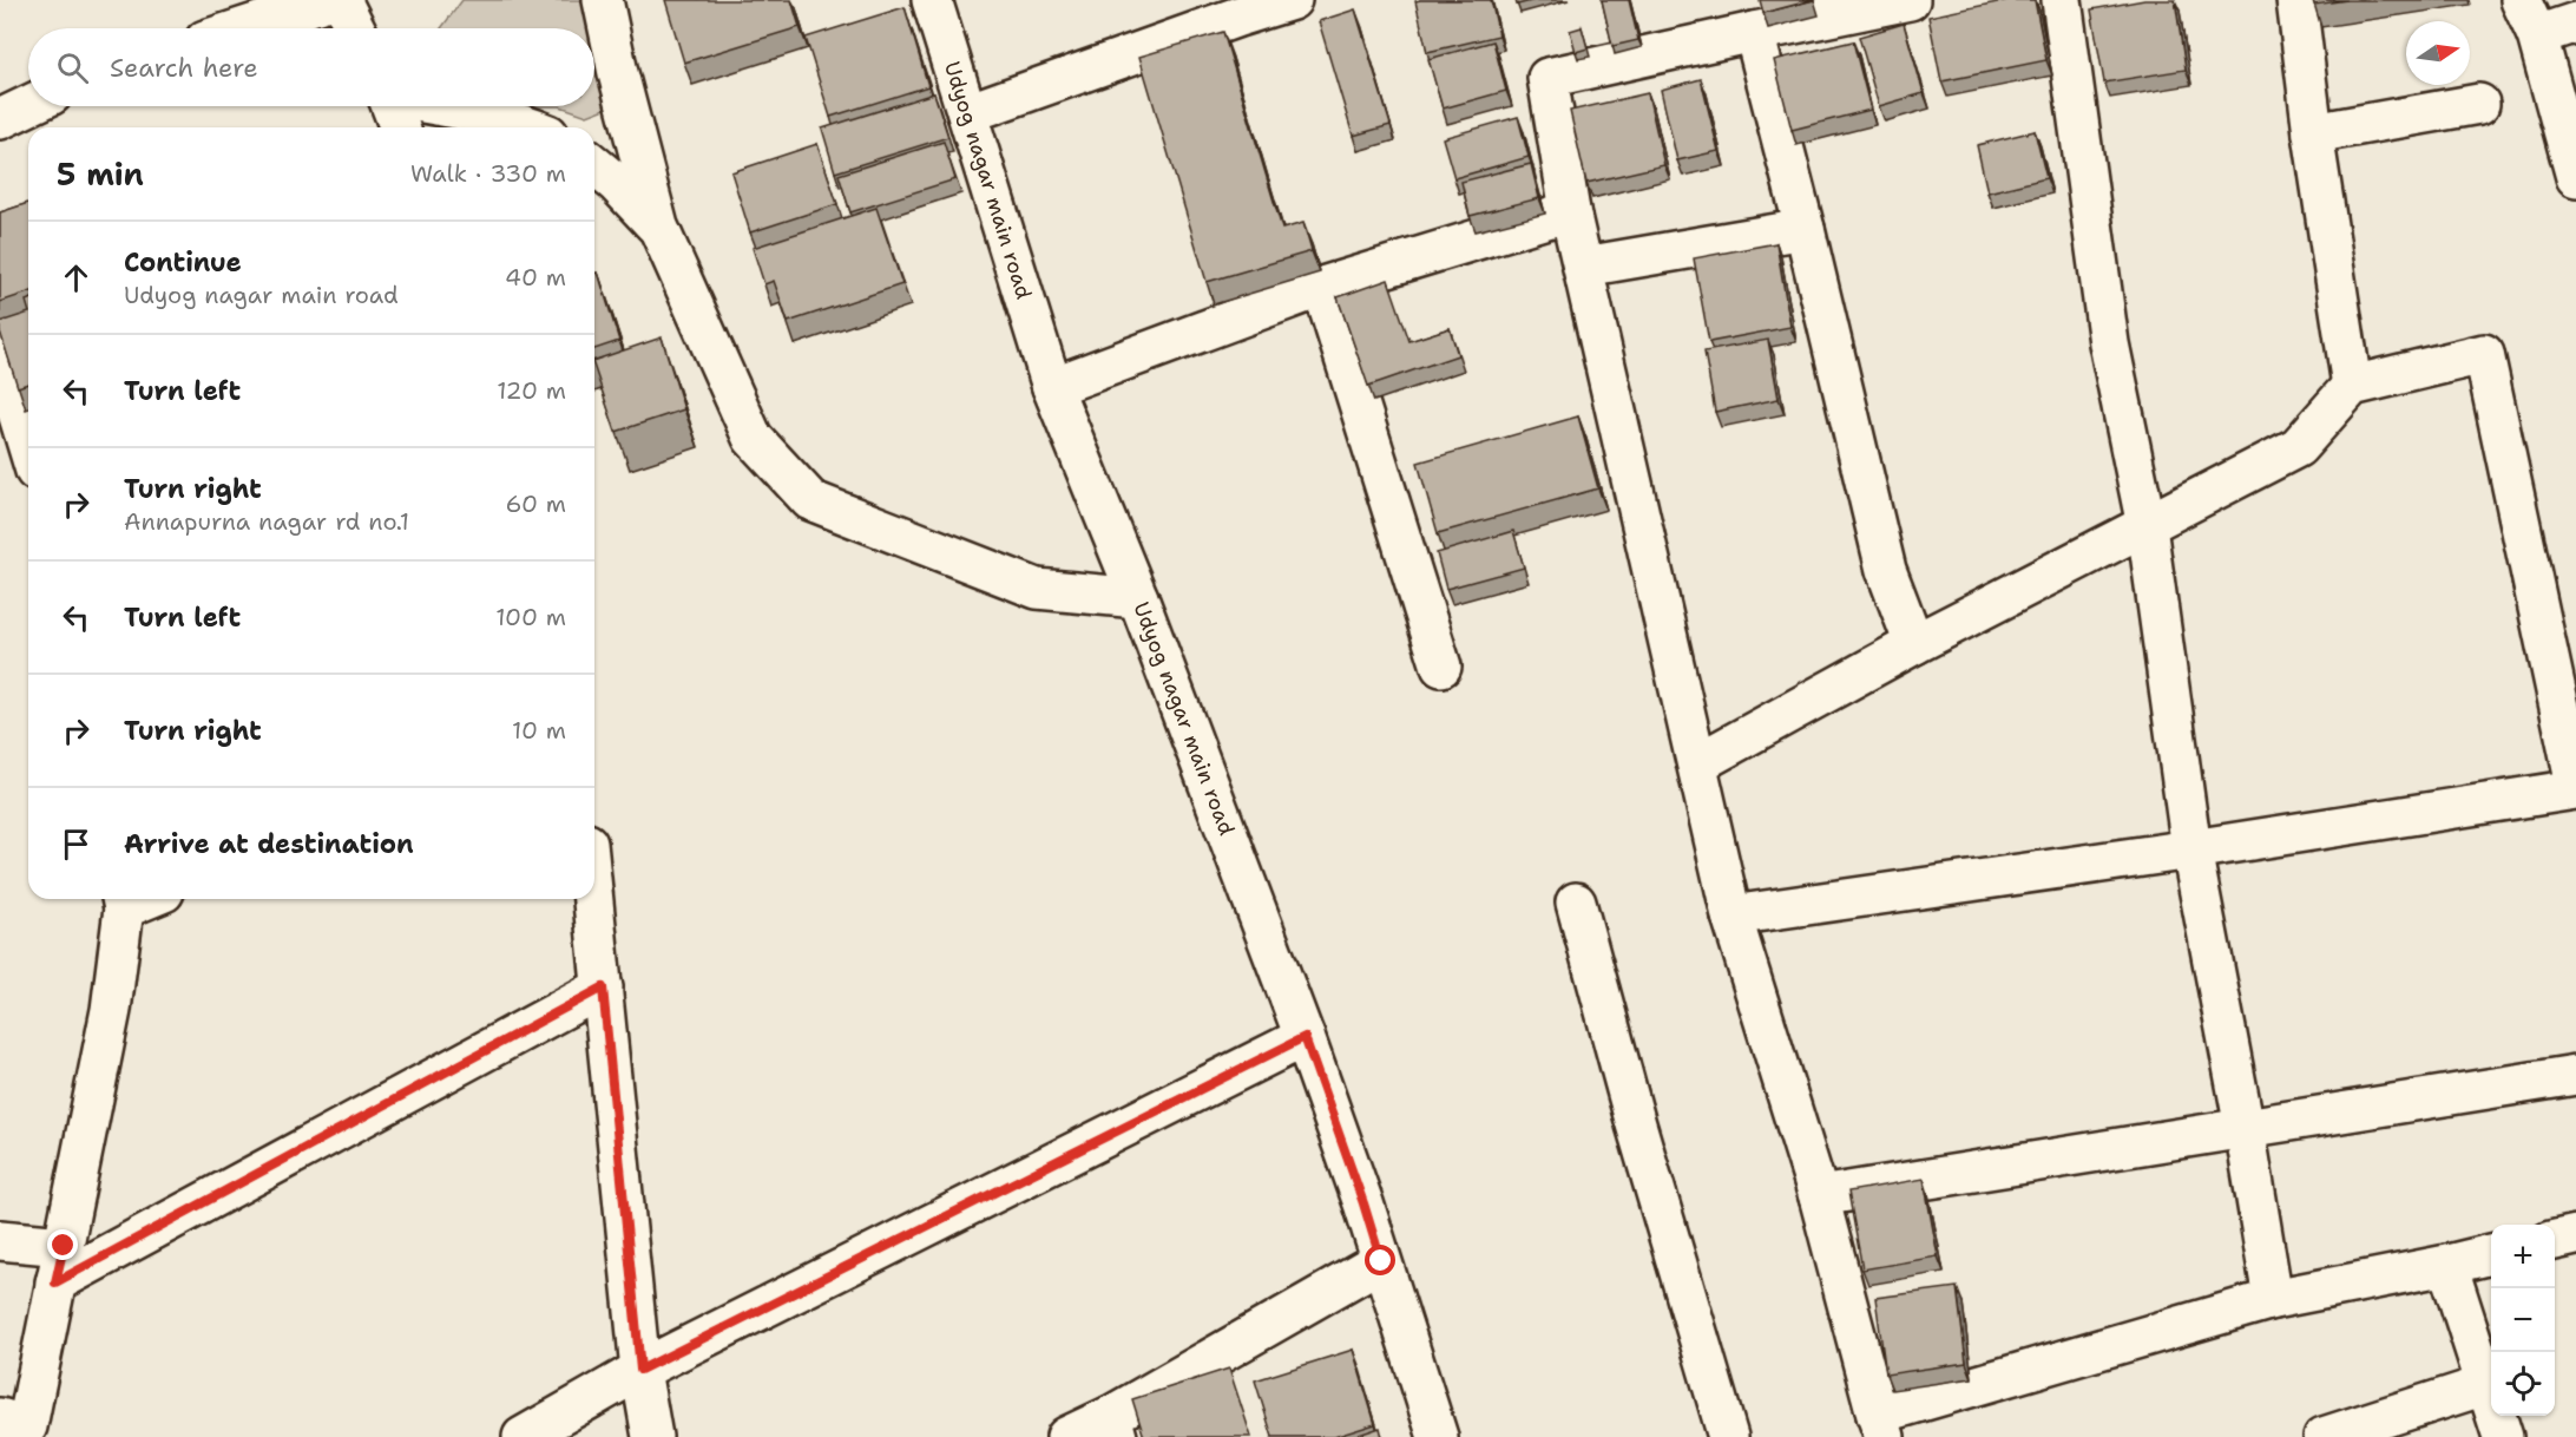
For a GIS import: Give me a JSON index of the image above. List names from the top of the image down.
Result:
{
  "streets": {
    "street": ["Udyog nagar main road"]
  },
  "north": "right",
  "page": {
    "search": "Search here",
    "heading": ["5 min", "Walk · 330 m"],
    "list": [
      ["Continue", "Udyog nagar main road", "40 m"],
      ["Turn left", "120 m"],
      ["Turn right", "Annapurna nagar rd no.1", "60 m"],
      ["Turn left", "100 m"],
      ["Turn right", "10 m"],
      "Arrive at destination"
    ],
    "map_buttons": ["+", "−"]
  }
}
